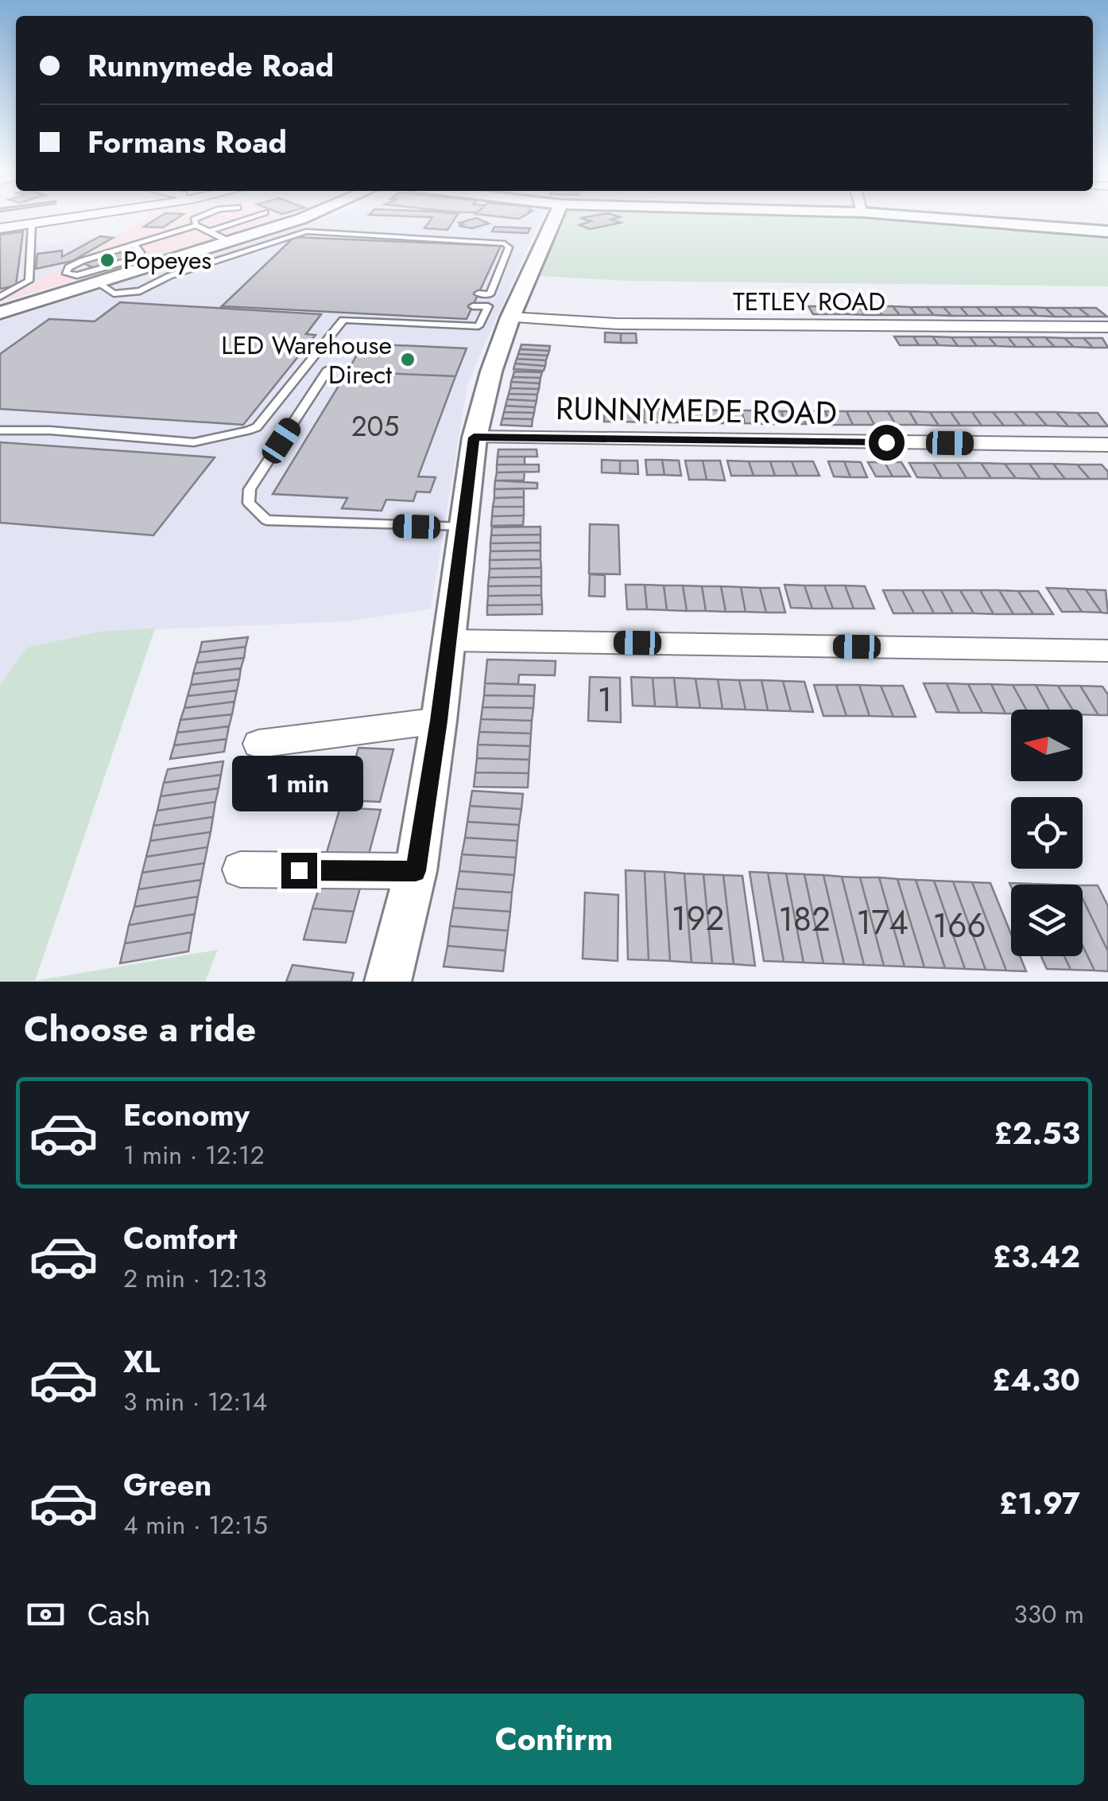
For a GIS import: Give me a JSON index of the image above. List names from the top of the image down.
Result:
{
  "streets": {
    "street": ["TETLEY ROAD", "RUNNYMEDE ROAD"]
  },
  "places": ["Popeyes", "LED Warehouse Direct"],
  "house_numbers": [
    "205",
    "1",
    "192",
    "182",
    "174",
    "166"
  ],
  "north": "left",
  "page": {
    "banner": ["Runnymede Road", "Formans Road"],
    "bubble": "1 min",
    "heading": "Choose a ride",
    "list": [
      {
        "name": "Economy",
        "note": "1 min · 12:12",
        "value": "£2.53"
      },
      {
        "name": "Comfort",
        "note": "2 min · 12:13",
        "value": "£3.42"
      },
      {
        "name": "XL",
        "note": "3 min · 12:14",
        "value": "£4.30"
      },
      {
        "name": "Green",
        "note": "4 min · 12:15",
        "value": "£1.97"
      }
    ],
    "pay": ["Cash", "330 m"],
    "buttons": "Confirm"
  }
}
